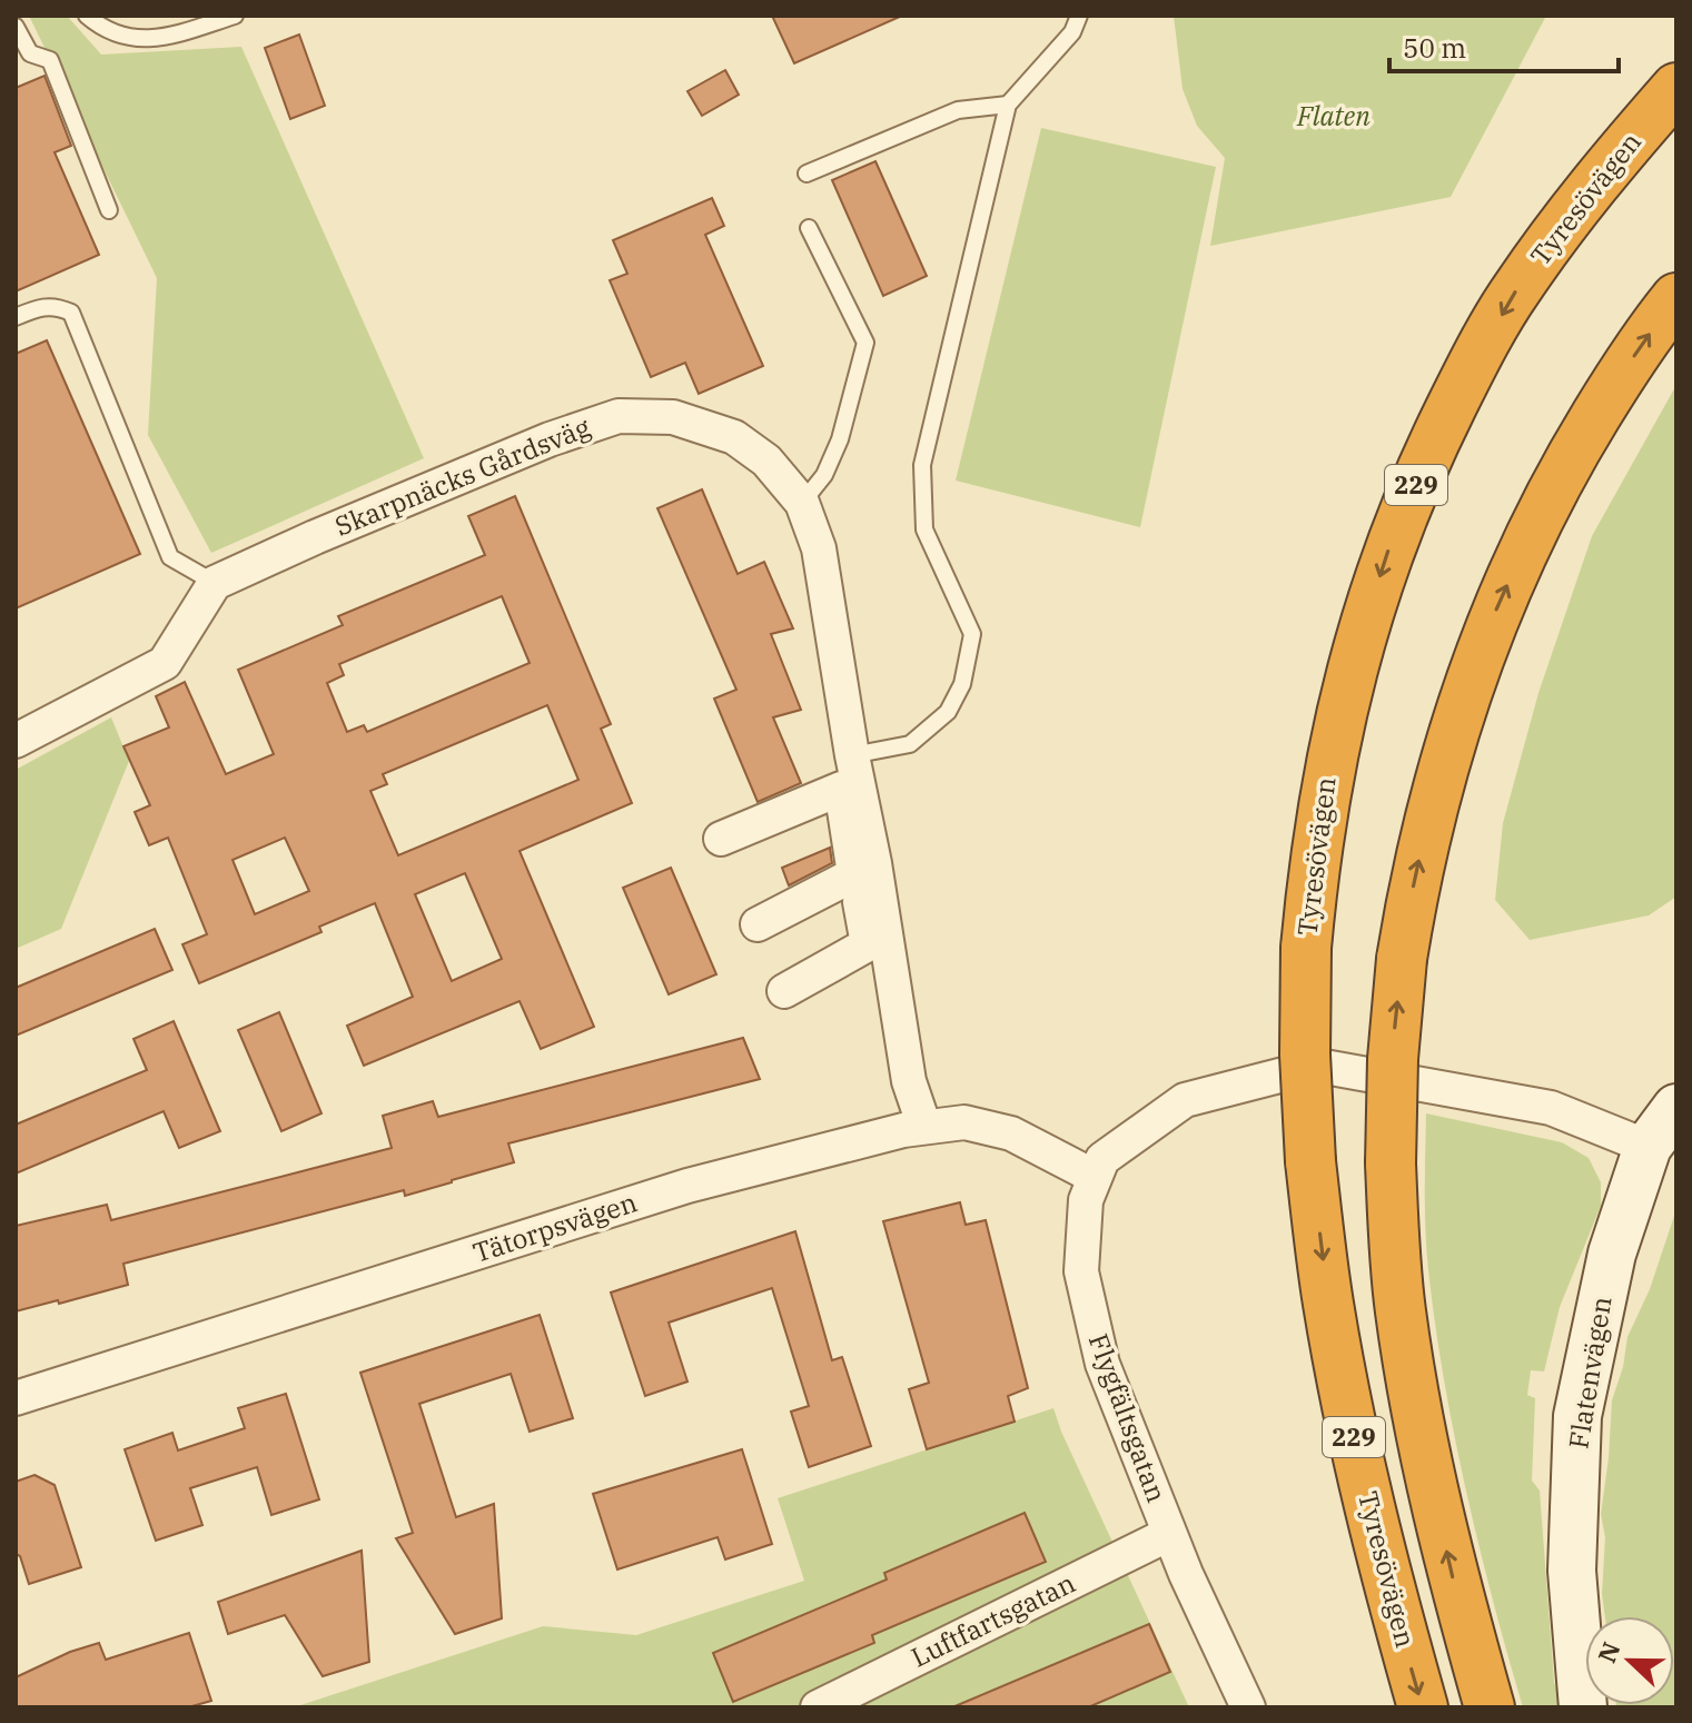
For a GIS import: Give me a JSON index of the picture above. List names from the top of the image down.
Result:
{
  "streets": {
    "highway": ["Tyresövägen", "229"],
    "street": [
      "Skarpnäcks Gårdsväg",
      "Tätorpsvägen",
      "Flatenvägen",
      "Flygfältsgatan",
      "Luftfartsgatan"
    ]
  },
  "crossings": [
    ["Skarpnäcks Gårdsväg", "Tätorpsvägen"],
    ["Tätorpsvägen", "Flygfältsgatan"],
    ["Flatenvägen", "Flygfältsgatan"],
    ["Flygfältsgatan", "Luftfartsgatan"]
  ],
  "parks": ["Flaten"],
  "scale_bar": "50 m",
  "north": "left"
}
